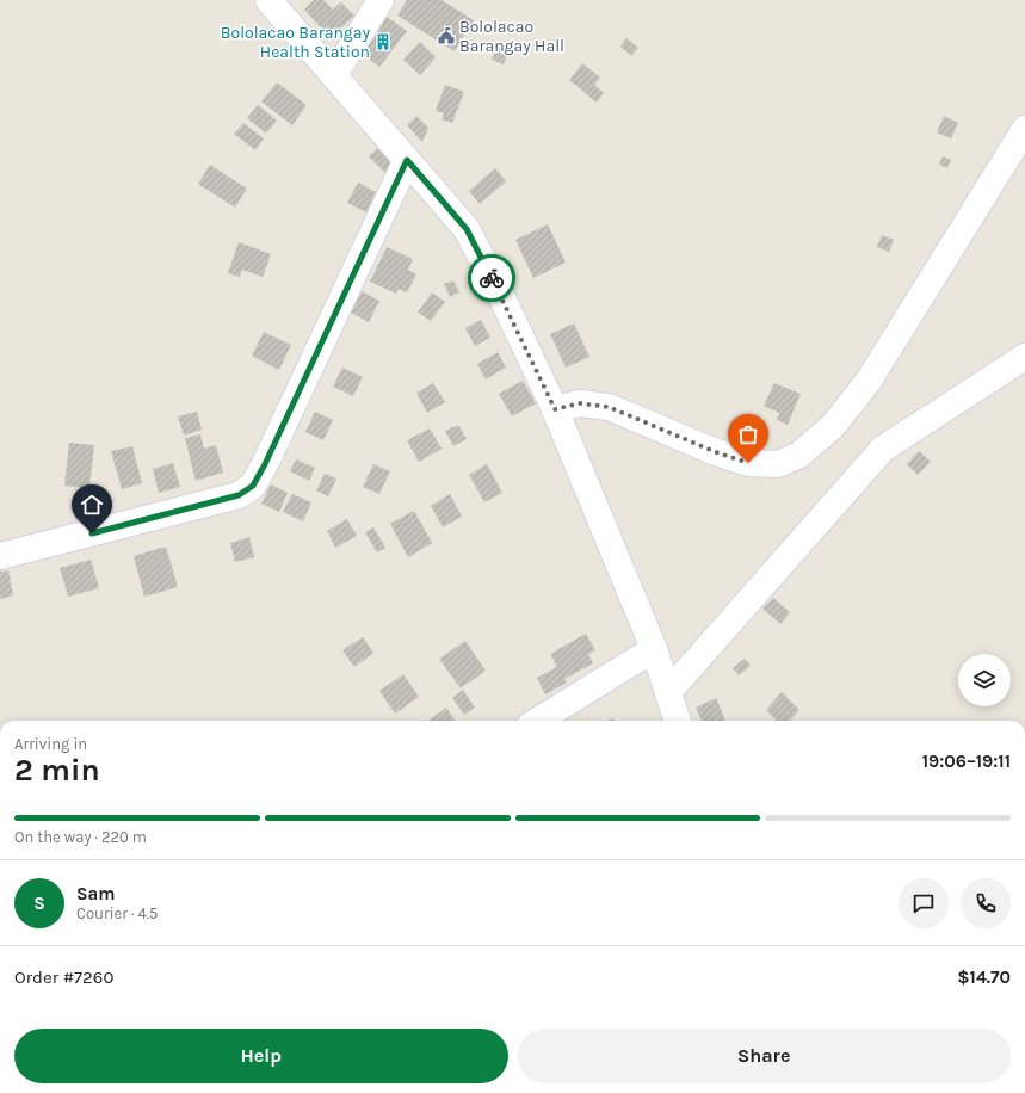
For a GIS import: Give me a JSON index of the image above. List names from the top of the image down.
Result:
{
  "places": {
    "public building": ["Bololacao Barangay Hall"],
    "building": ["Bololacao Barangay Health Station"]
  },
  "page": {
    "heading": ["2 min", "Arriving in", "19:06–19:11"],
    "panel": [
      "Sam",
      "Courier · 4.5",
      "Order #7260",
      "$14.70"
    ],
    "bar": "On the way · 220 m",
    "round": "S",
    "buttons": ["Help", "Share"]
  }
}
